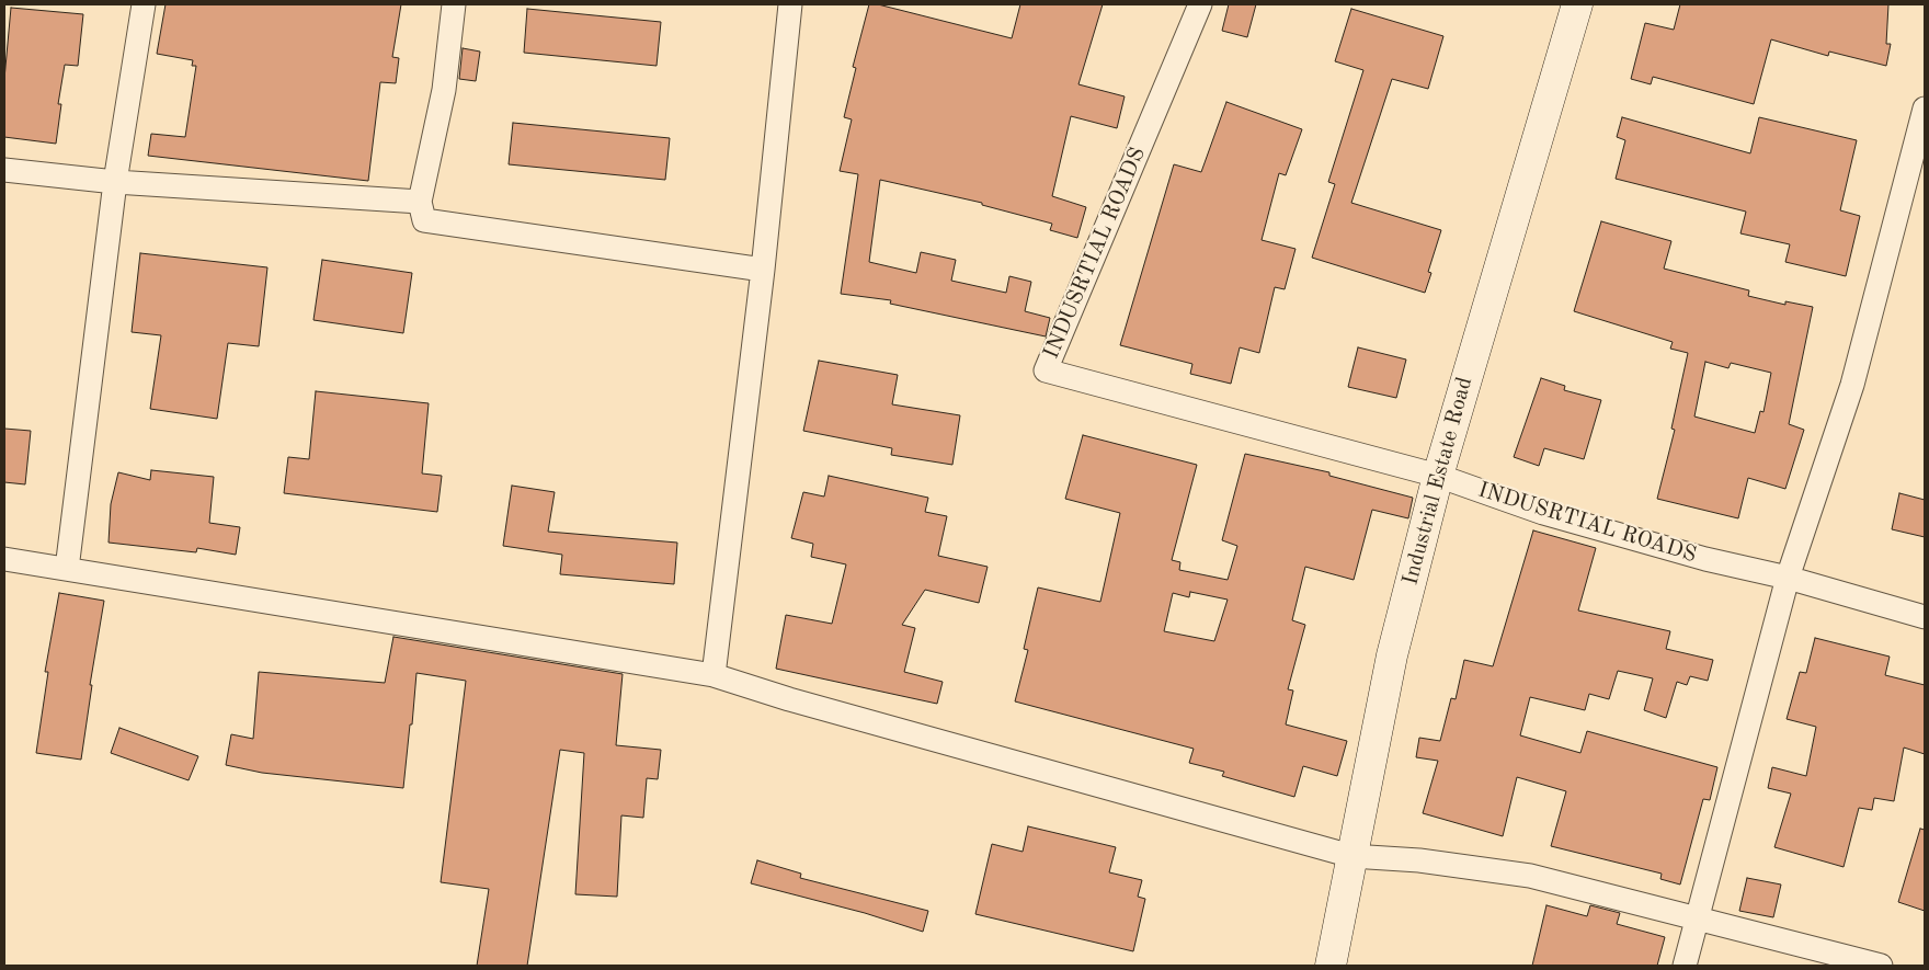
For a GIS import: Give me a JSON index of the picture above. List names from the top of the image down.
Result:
{
  "streets": {
    "main road": ["Industrial Estate Road"],
    "street": ["INDUSRTIAL ROADS"]
  },
  "crossings": [
    ["INDUSRTIAL ROADS", "Industrial Estate Road"]
  ]
}
